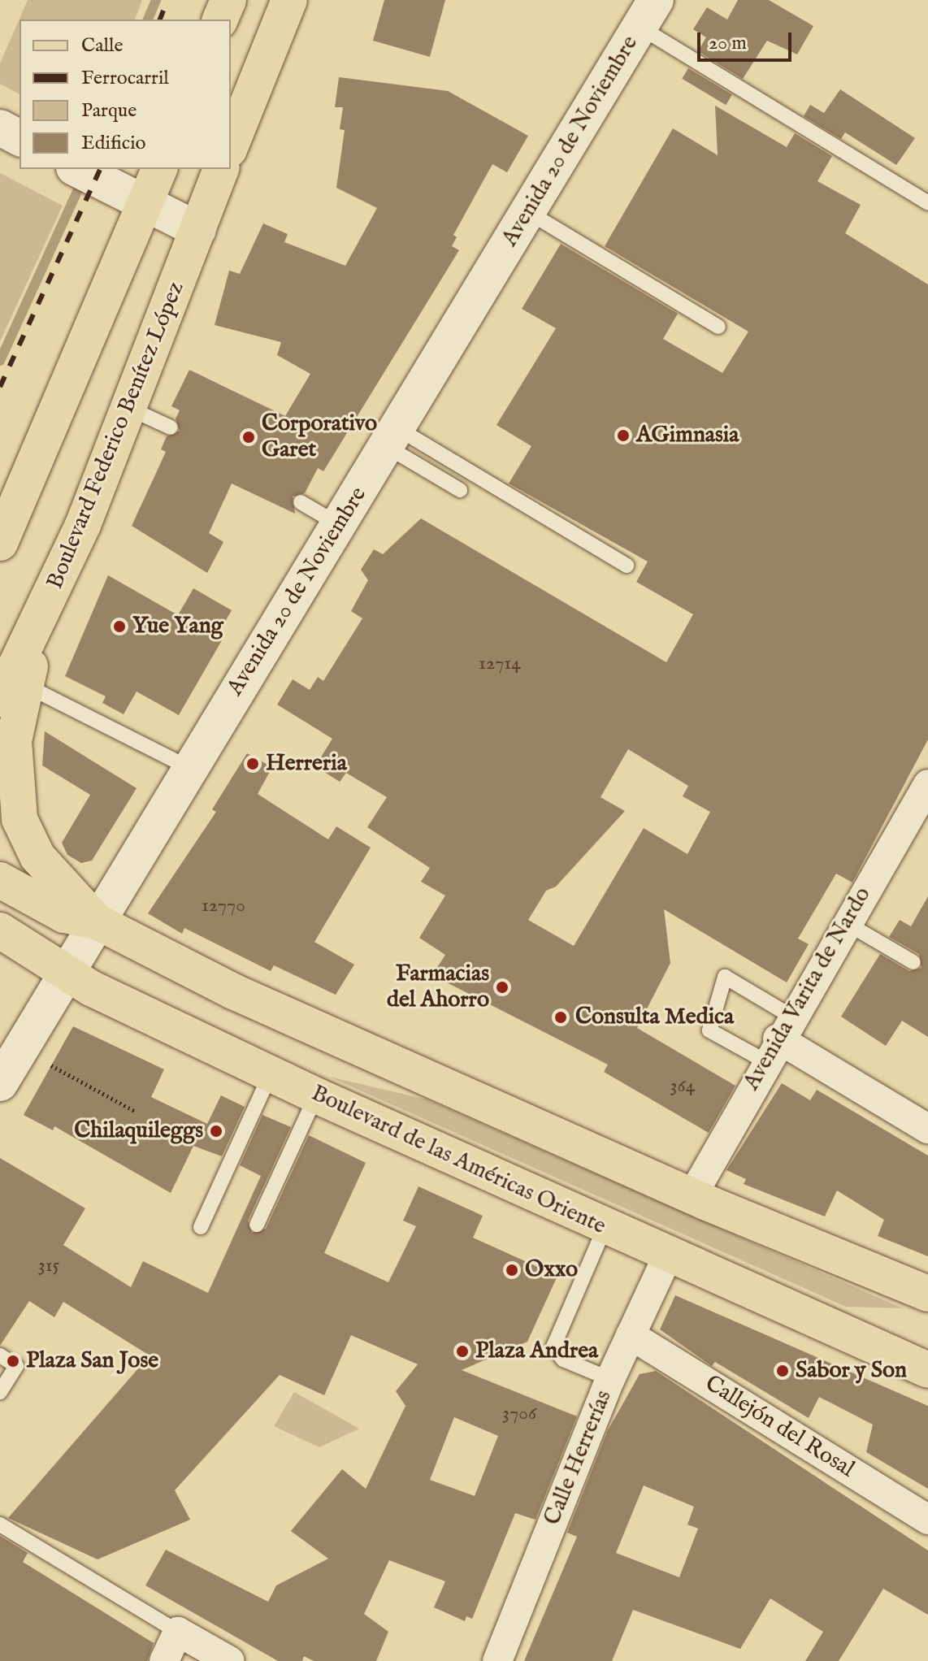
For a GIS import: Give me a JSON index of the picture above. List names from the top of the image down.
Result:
{
  "streets": {
    "main road": ["Avenida 20 de Noviembre", "Boulevard Federico Benítez López", "Boulevard de las Américas Oriente"],
    "street": ["Avenida Varita de Nardo", "Callejón del Rosal", "Calle Herrerías"]
  },
  "crossings": [
    ["Avenida 20 de Noviembre", "Boulevard Federico Benítez López"],
    ["Avenida 20 de Noviembre", "Boulevard de las Américas Oriente"],
    ["Boulevard de las Américas Oriente", "Calle Herrerías"],
    ["Callejón del Rosal", "Calle Herrerías"]
  ],
  "places": [
    "AGimnasia",
    "Corporativo Garet",
    "Yue Yang",
    "Herreria",
    "Farmacias del Ahorro",
    "Consulta Medica",
    "Chilaquileggs",
    "Oxxo",
    "Plaza Andrea",
    "Plaza San Jose",
    "Sabor y Son"
  ],
  "house_numbers": [
    "12714",
    "12770",
    "364",
    "315",
    "3706"
  ],
  "legend": [
    "Calle",
    "Ferrocarril",
    "Parque",
    "Edificio"
  ],
  "scale_bar": "20 m"
}
